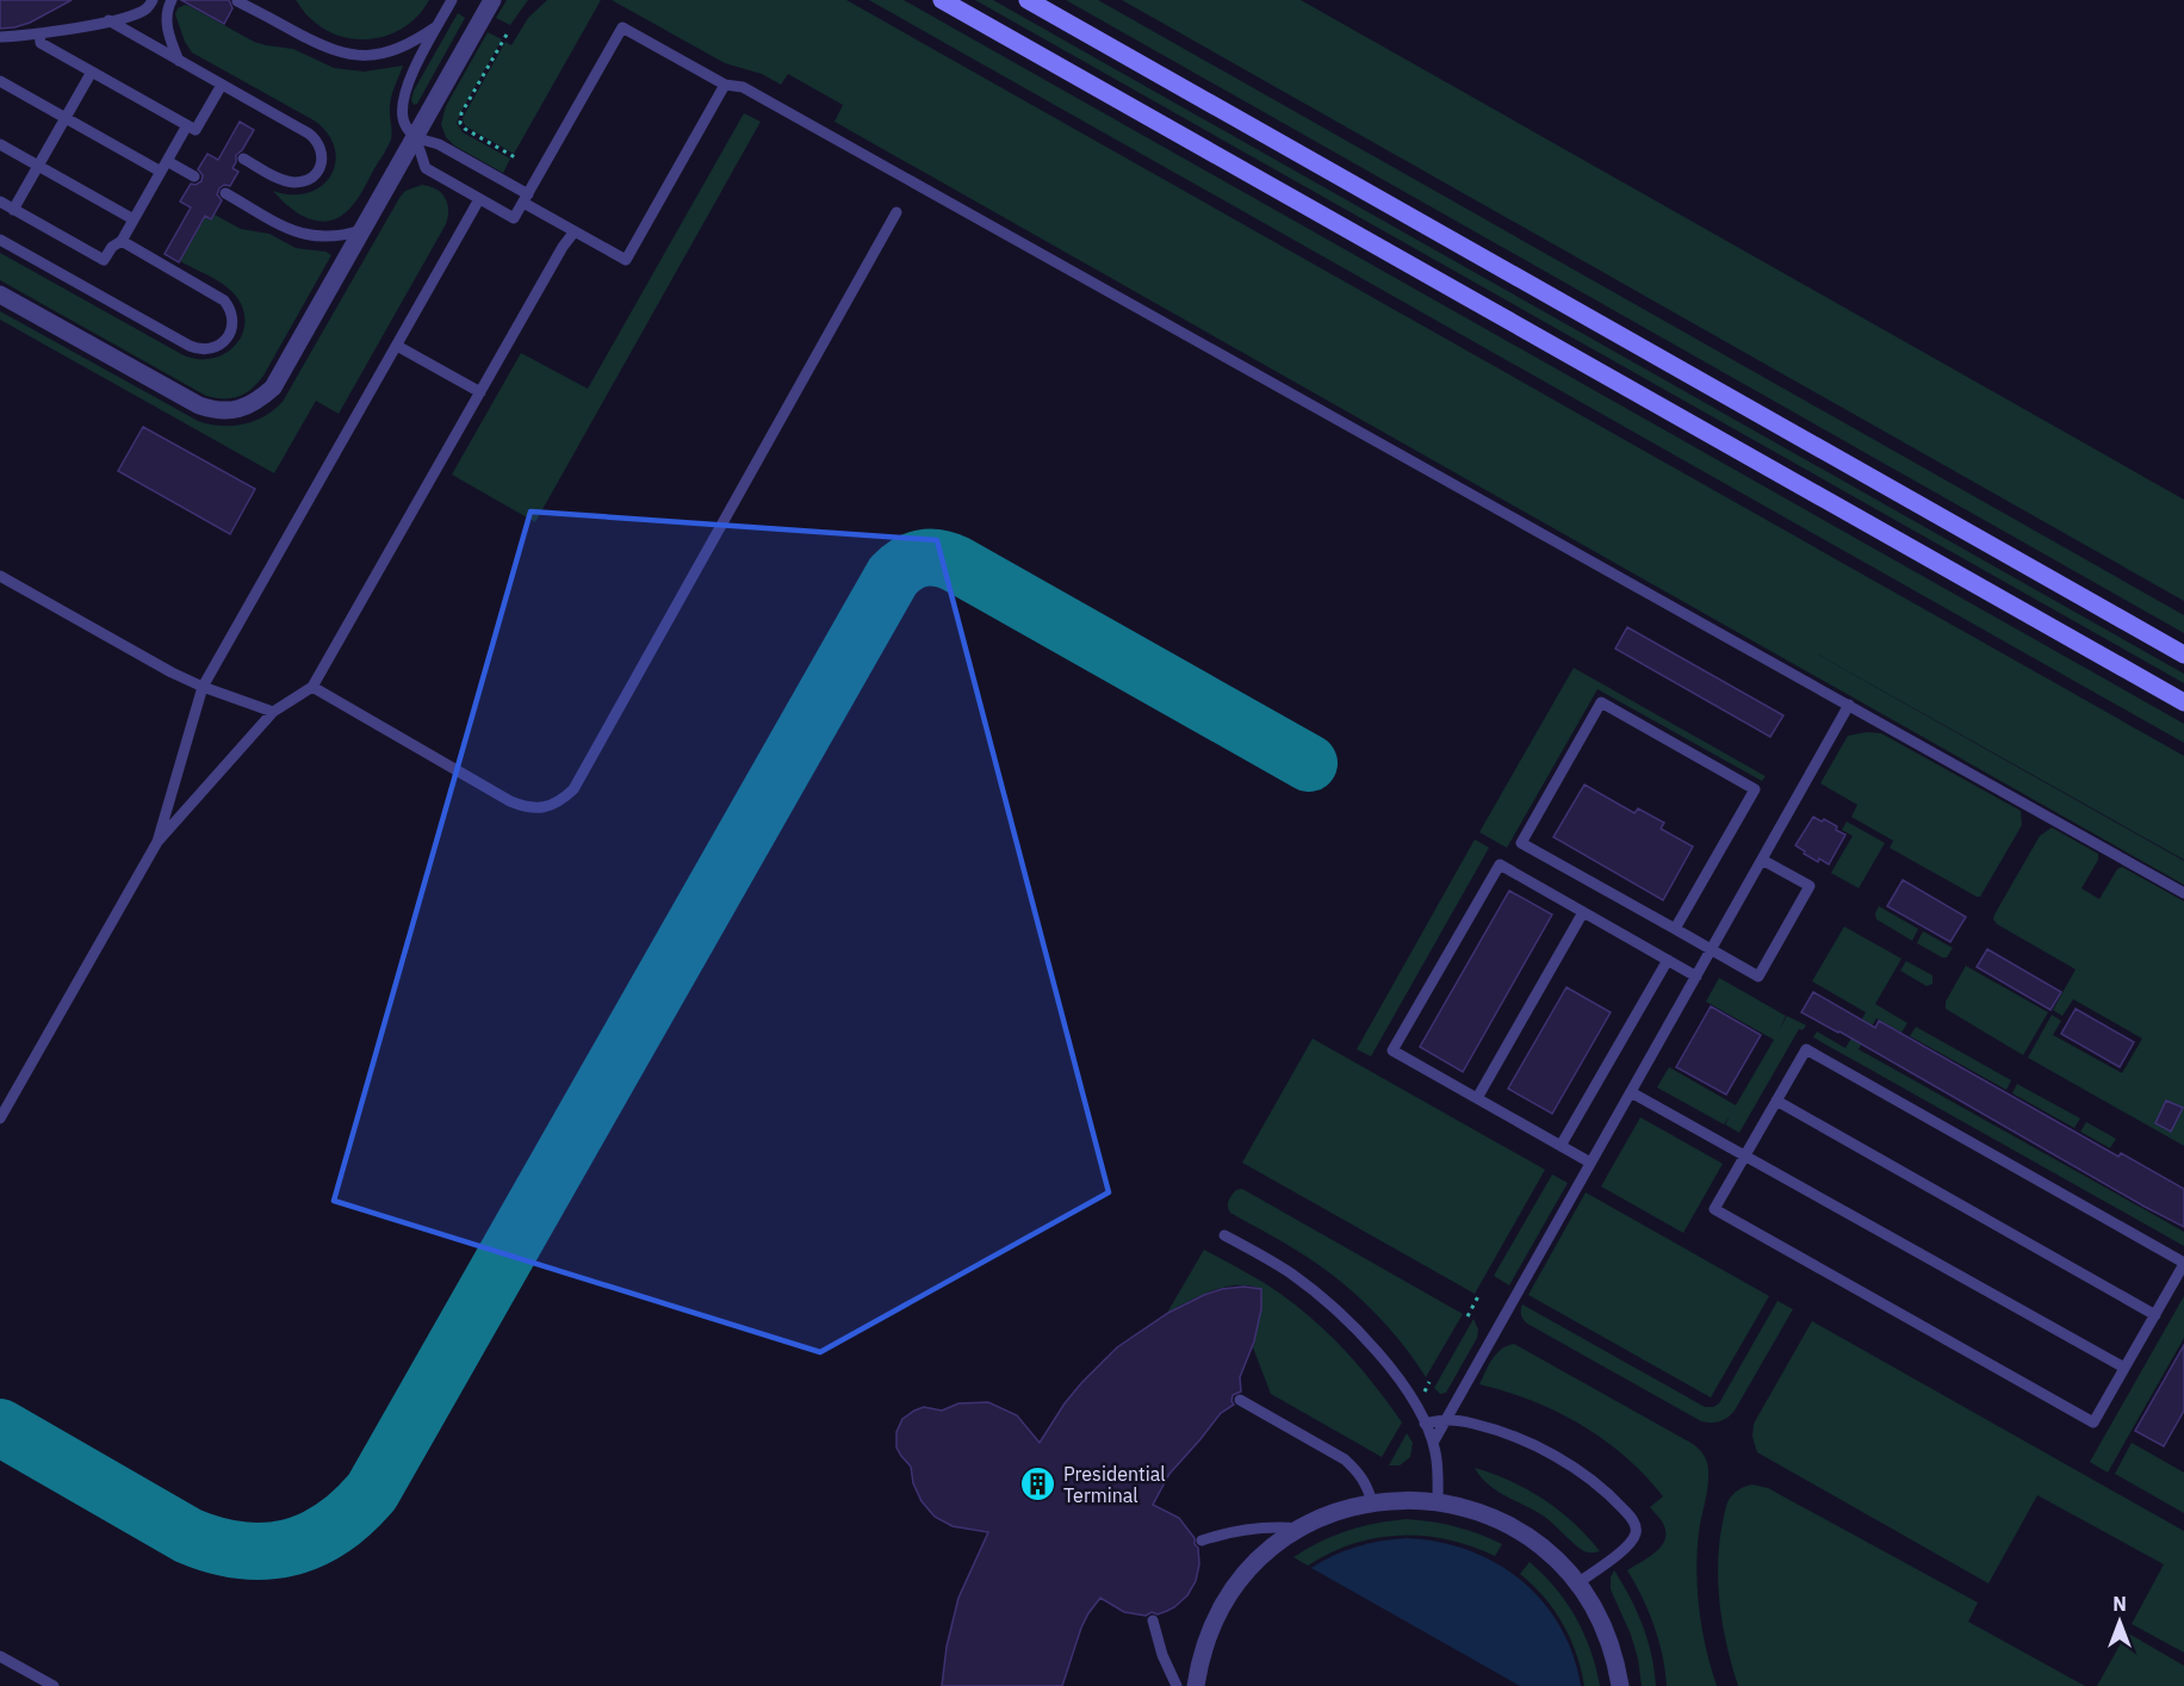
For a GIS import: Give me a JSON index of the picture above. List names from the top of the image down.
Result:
{
  "places": {
    "building": ["Presidential Terminal"]
  },
  "north": "top"
}
